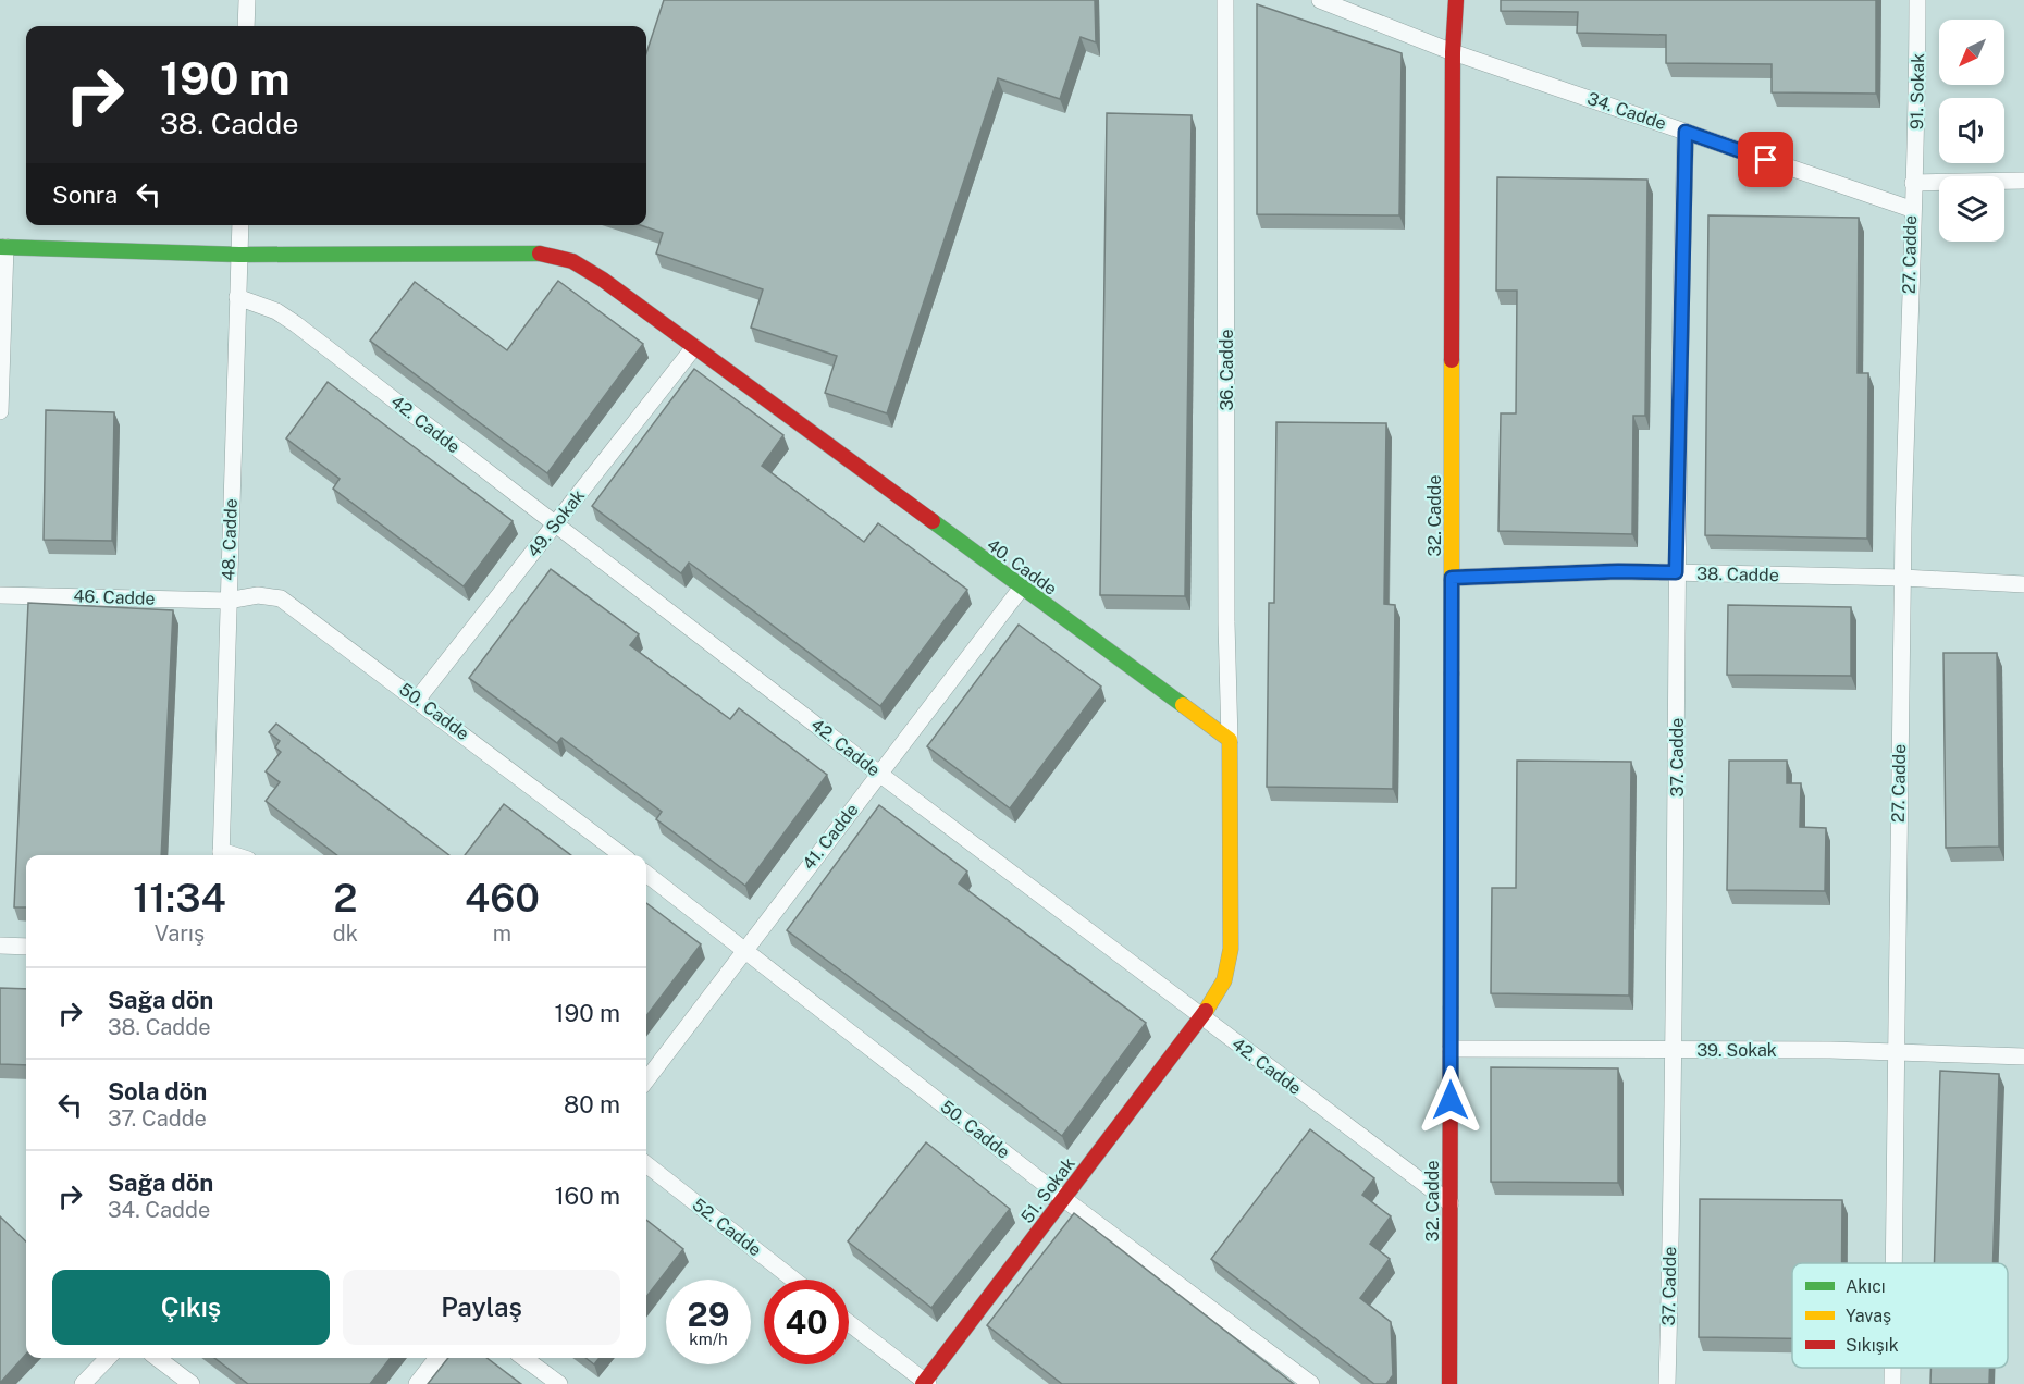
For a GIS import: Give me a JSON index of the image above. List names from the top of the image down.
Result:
{
  "streets": {
    "street": [
      "91. Sokak",
      "34. Cadde",
      "27. Cadde",
      "36. Cadde",
      "42. Cadde",
      "32. Cadde",
      "49. Sokak",
      "48. Cadde",
      "40. Cadde",
      "38. Cadde",
      "46. Cadde",
      "50. Cadde",
      "37. Cadde",
      "41. Cadde",
      "39. Sokak",
      "51. Sokak",
      "52. Cadde"
    ]
  },
  "crossings": [
    ["91. Sokak", "27. Cadde"],
    ["34. Cadde", "27. Cadde"],
    ["34. Cadde", "32. Cadde"],
    ["34. Cadde", "37. Cadde"],
    ["27. Cadde", "38. Cadde"],
    ["27. Cadde", "39. Sokak"],
    ["36. Cadde", "40. Cadde"],
    ["42. Cadde", "32. Cadde"],
    ["42. Cadde", "49. Sokak"],
    ["42. Cadde", "48. Cadde"],
    ["42. Cadde", "41. Cadde"],
    ["42. Cadde", "51. Sokak"],
    ["32. Cadde", "38. Cadde"],
    ["32. Cadde", "39. Sokak"],
    ["49. Sokak", "40. Cadde"],
    ["49. Sokak", "50. Cadde"],
    ["48. Cadde", "40. Cadde"],
    ["48. Cadde", "46. Cadde"],
    ["48. Cadde", "50. Cadde"],
    ["40. Cadde", "41. Cadde"],
    ["38. Cadde", "37. Cadde"],
    ["46. Cadde", "50. Cadde"],
    ["50. Cadde", "41. Cadde"],
    ["50. Cadde", "51. Sokak"],
    ["37. Cadde", "39. Sokak"]
  ],
  "legend": ["Akıcı", "Yavaş", "Sıkışık"],
  "north": "bottom left",
  "page": {
    "turn": ["190 m", "38. Cadde"],
    "then": "Sonra",
    "eta": [
      "11:34",
      "Varış",
      "2",
      "dk",
      "460",
      "m"
    ],
    "list": [
      {
        "name": "Sağa dön",
        "note": "38. Cadde",
        "value": "190 m"
      },
      {
        "name": "Sola dön",
        "note": "37. Cadde",
        "value": "80 m"
      },
      {
        "name": "Sağa dön",
        "note": "34. Cadde",
        "value": "160 m"
      }
    ],
    "buttons": ["Çıkış", "Paylaş"],
    "speed": "29 km/h",
    "limit": "40"
  }
}
